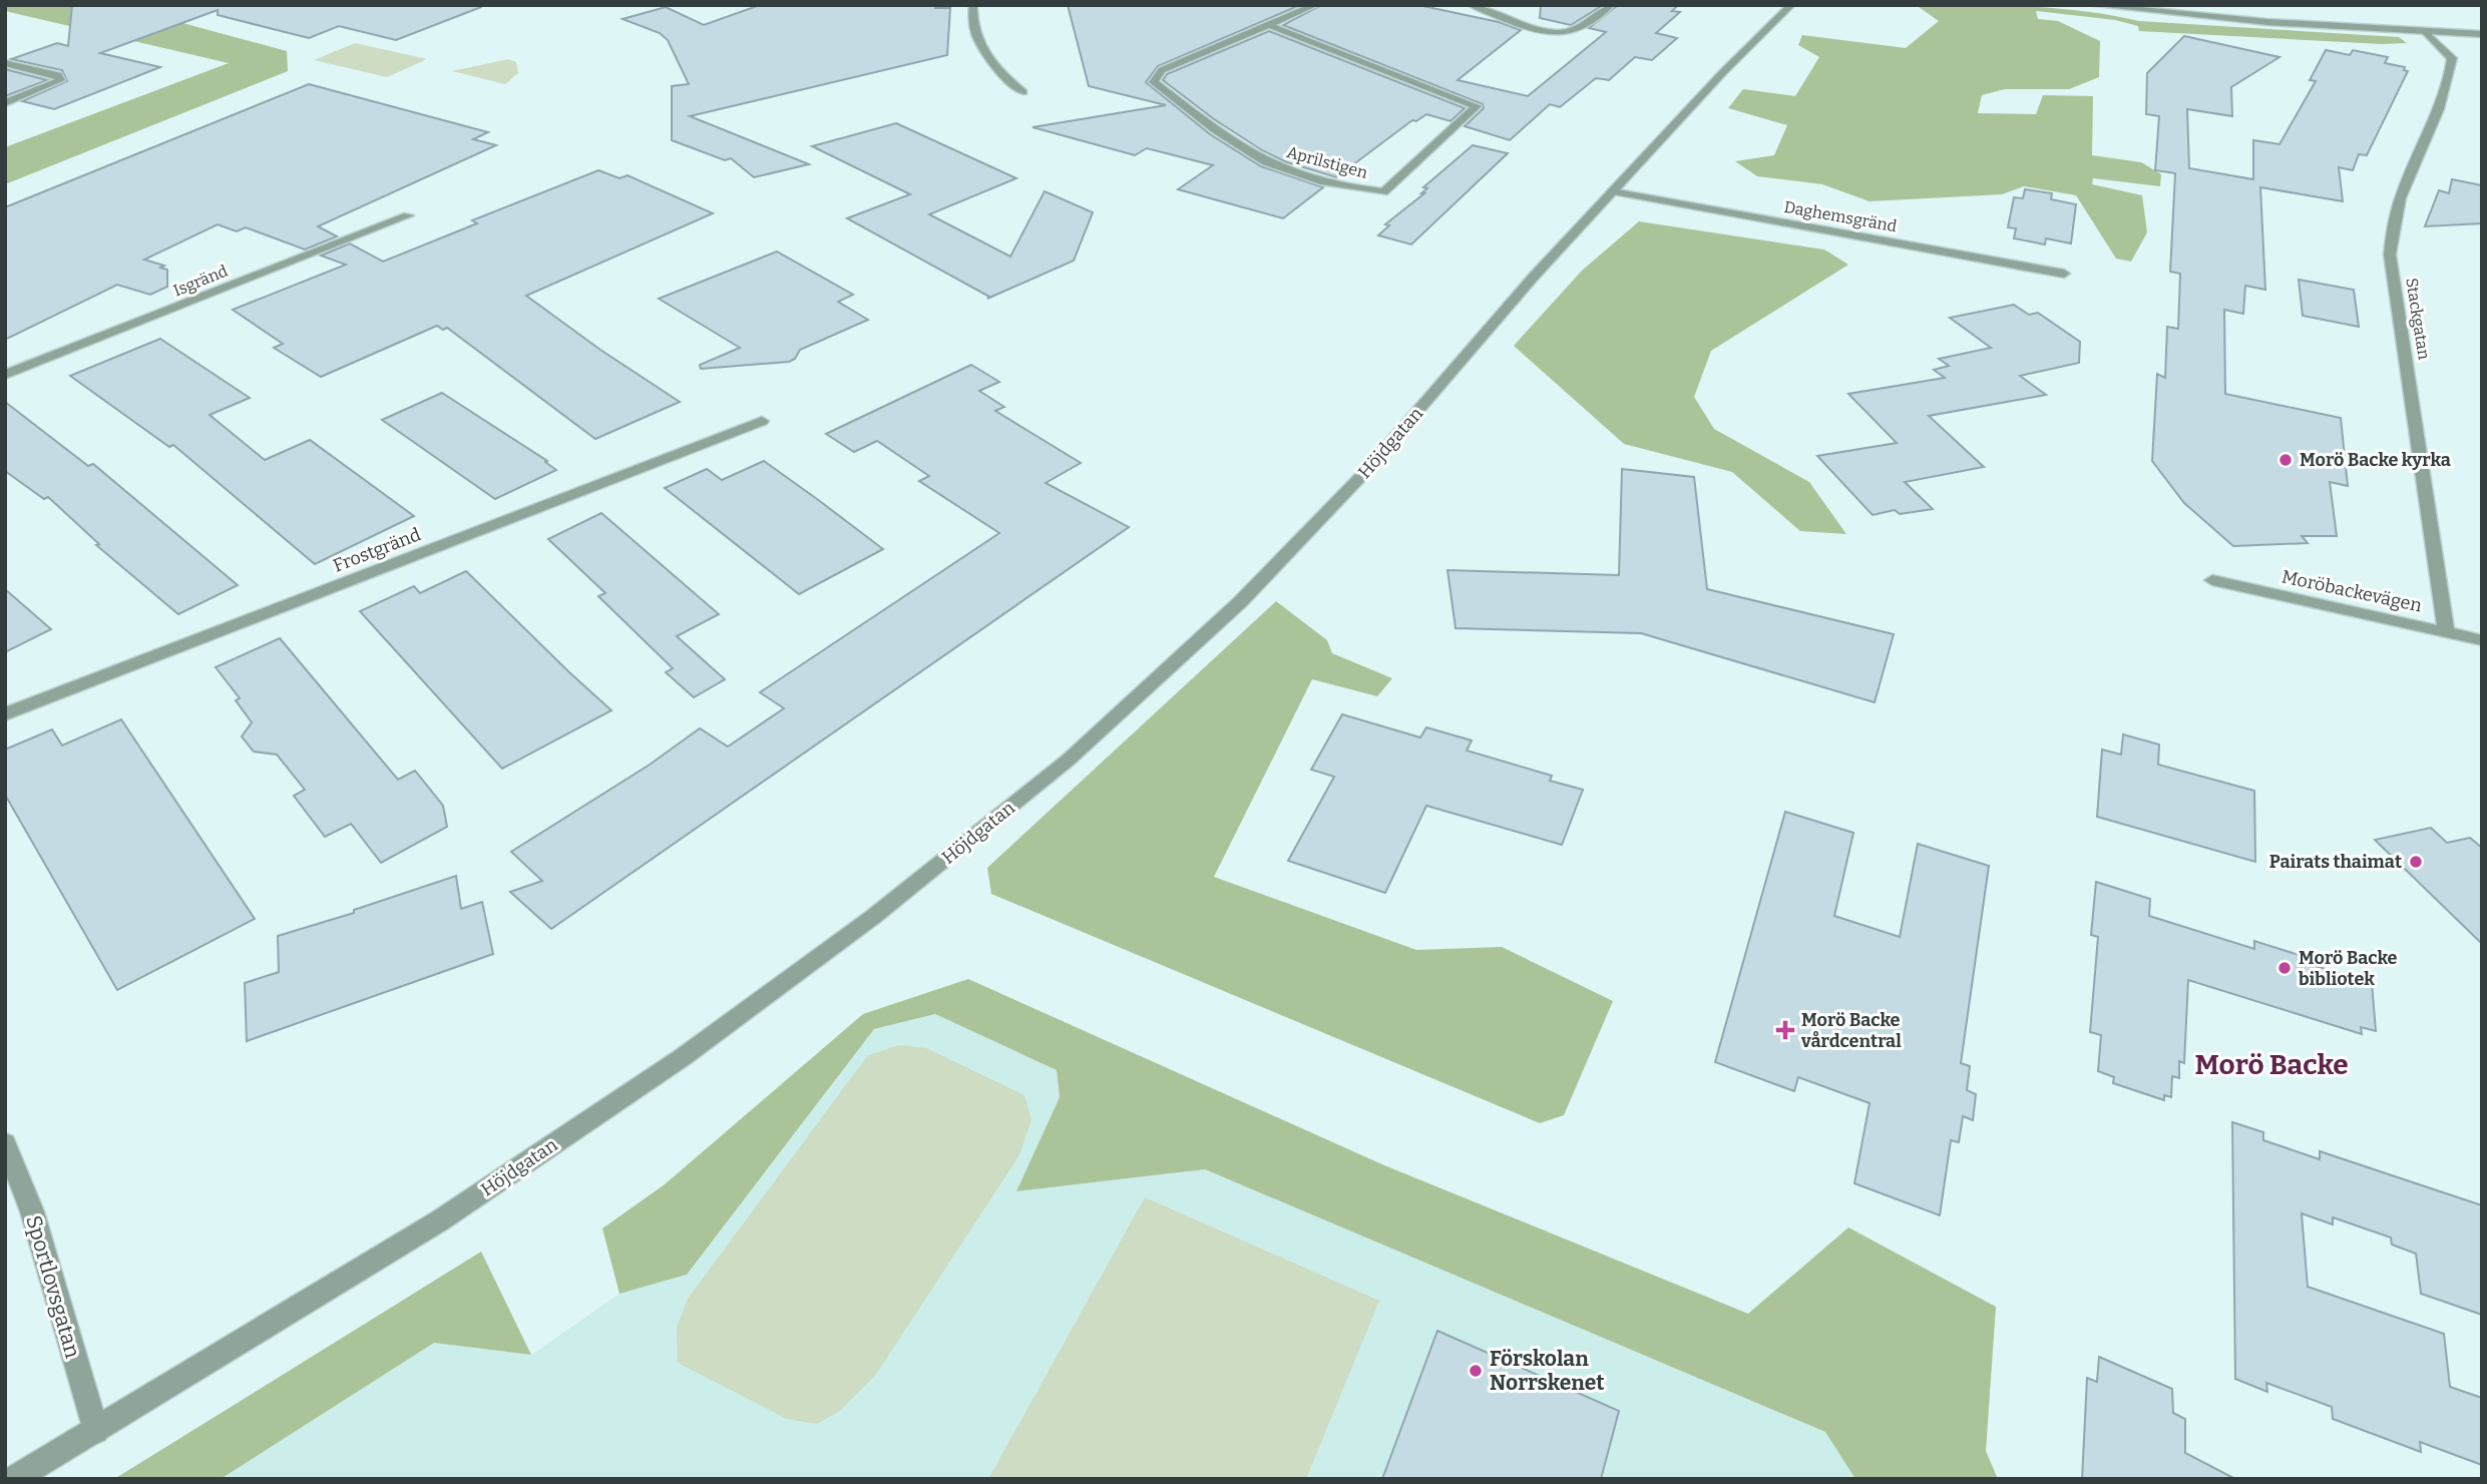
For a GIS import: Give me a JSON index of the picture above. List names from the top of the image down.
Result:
{
  "streets": {
    "street": [
      "Aprilstigen",
      "Daghemsgränd",
      "Isgränd",
      "Stackgatan",
      "Höjdgatan",
      "Frostgränd",
      "Moröbackevägen",
      "Sportlovsgatan"
    ]
  },
  "crossings": [
    ["Daghemsgränd", "Höjdgatan"],
    ["Stackgatan", "Moröbackevägen"],
    ["Höjdgatan", "Sportlovsgatan"]
  ],
  "districts": ["Morö Backe"],
  "places": {
    "other": [
      "Morö Backe kyrka",
      "Pairats thaimat",
      "Morö Backe bibliotek",
      "Förskolan Norrskenet"
    ],
    "health": ["Morö Backe vårdcentral"]
  }
}
